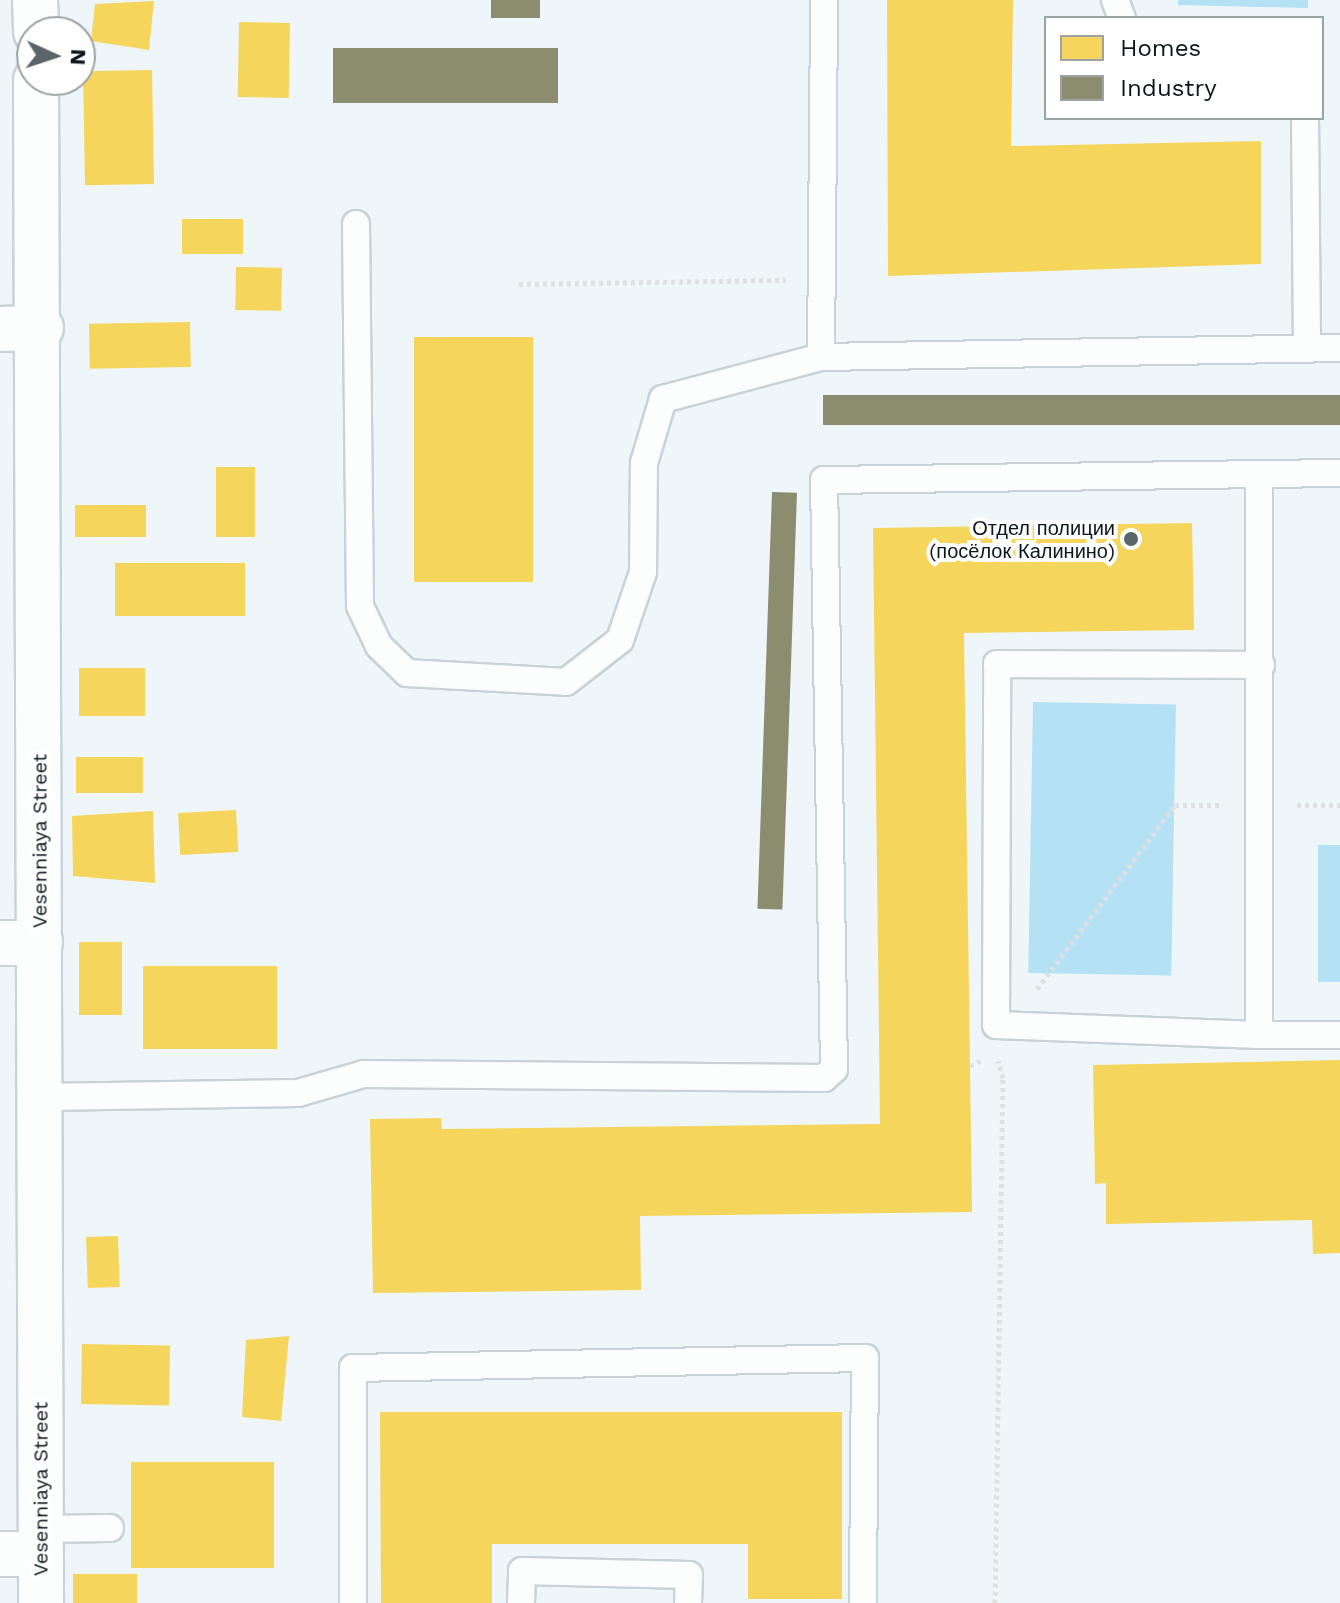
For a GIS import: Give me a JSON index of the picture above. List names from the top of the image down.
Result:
{
  "streets": {
    "street": ["Vesenniaya Street"]
  },
  "places": ["Отдел полиции (посёлок Калинино)"],
  "legend": ["Homes", "Industry"],
  "north": "right"
}
